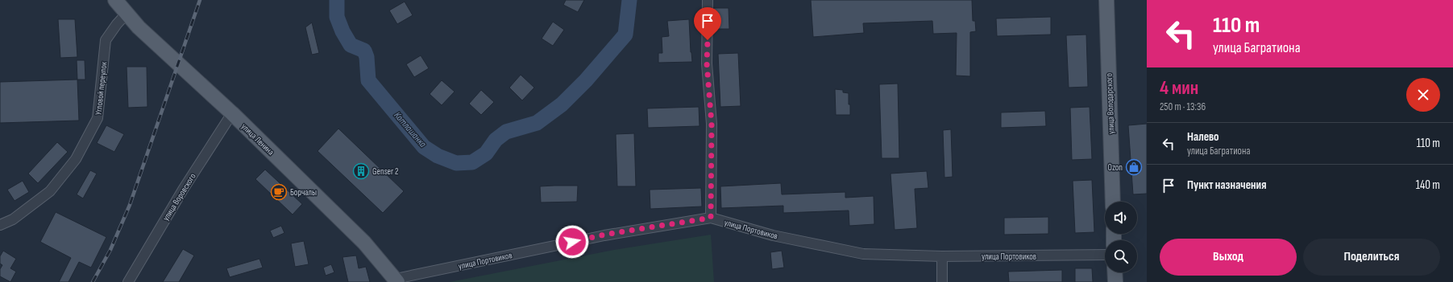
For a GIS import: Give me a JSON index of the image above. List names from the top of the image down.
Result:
{
  "streets": {
    "main road": ["улица Володарского", "улица Ленина"],
    "street": ["Угловой переулок", "улица Воровского", "улица Портовиков"]
  },
  "crossings": [
    ["Угловой переулок", "улица Ленина"],
    ["улица Ленина", "улица Воровского"],
    ["улица Ленина", "улица Портовиков"]
  ],
  "water": ["Котлашанка"],
  "places": {
    "shop": ["Ozon"],
    "building": ["Genser 2"],
    "cafe": ["Борчалы"]
  },
  "page": {
    "turn": ["110 m", "улица Багратиона"],
    "heading": ["4 мин", "250 m · 13:36"],
    "list": [
      {
        "name": "Налево",
        "note": "улица Багратиона",
        "value": "110 m"
      },
      {
        "name": "Пункт назначения",
        "value": "140 m"
      }
    ],
    "buttons": ["Выход", "Поделиться"]
  }
}
